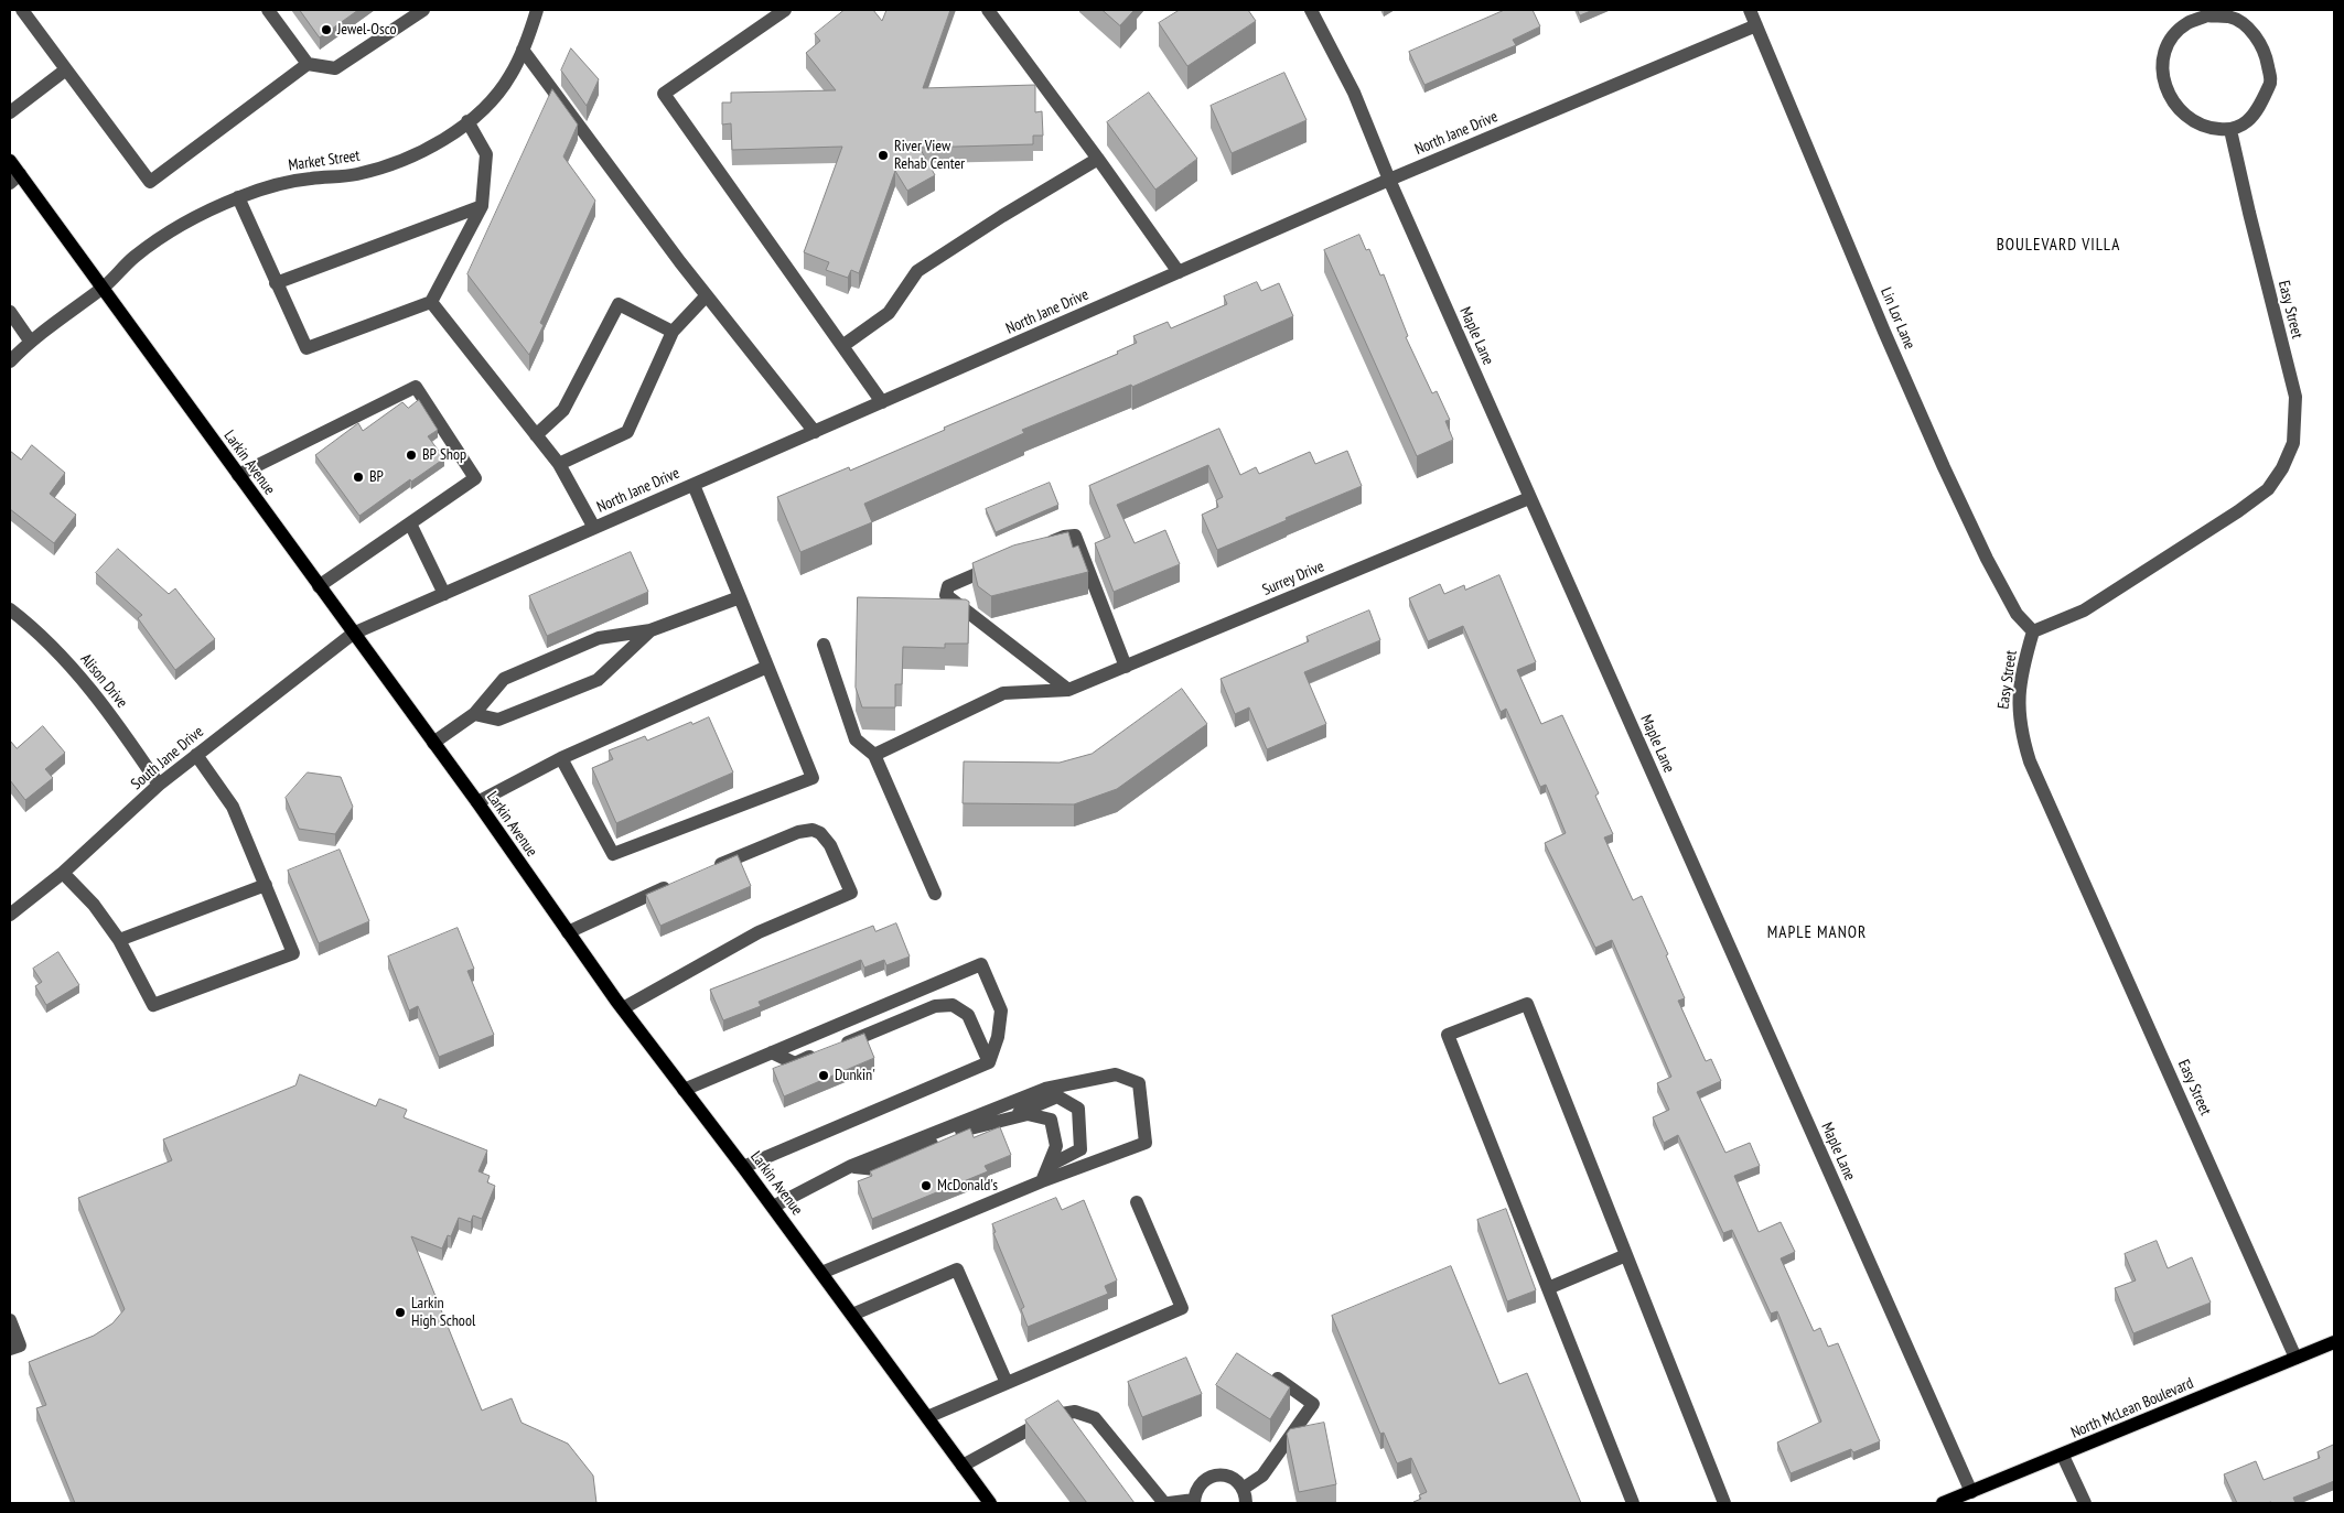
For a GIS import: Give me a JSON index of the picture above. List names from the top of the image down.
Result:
{
  "streets": {
    "main road": ["Larkin Avenue", "North McLean Boulevard"],
    "street": [
      "North Jane Drive",
      "Market Street",
      "Easy Street",
      "Lin Lor Lane",
      "Maple Lane",
      "Surrey Drive",
      "Alison Drive",
      "South Jane Drive"
    ]
  },
  "crossings": [
    ["North Jane Drive", "Lin Lor Lane"],
    ["North Jane Drive", "Maple Lane"],
    ["North Jane Drive", "Larkin Avenue"],
    ["North Jane Drive", "South Jane Drive"],
    ["Market Street", "Larkin Avenue"],
    ["Easy Street", "Lin Lor Lane"],
    ["Easy Street", "North McLean Boulevard"],
    ["Maple Lane", "Surrey Drive"],
    ["Maple Lane", "North McLean Boulevard"],
    ["Larkin Avenue", "South Jane Drive"],
    ["Alison Drive", "South Jane Drive"]
  ],
  "districts": ["BOULEVARD VILLA", "MAPLE MANOR"],
  "places": [
    "Jewel-Osco",
    "River View Rehab Center",
    "BP Shop",
    "BP",
    "Dunkin'",
    "McDonald's",
    "Larkin High School"
  ]
}
